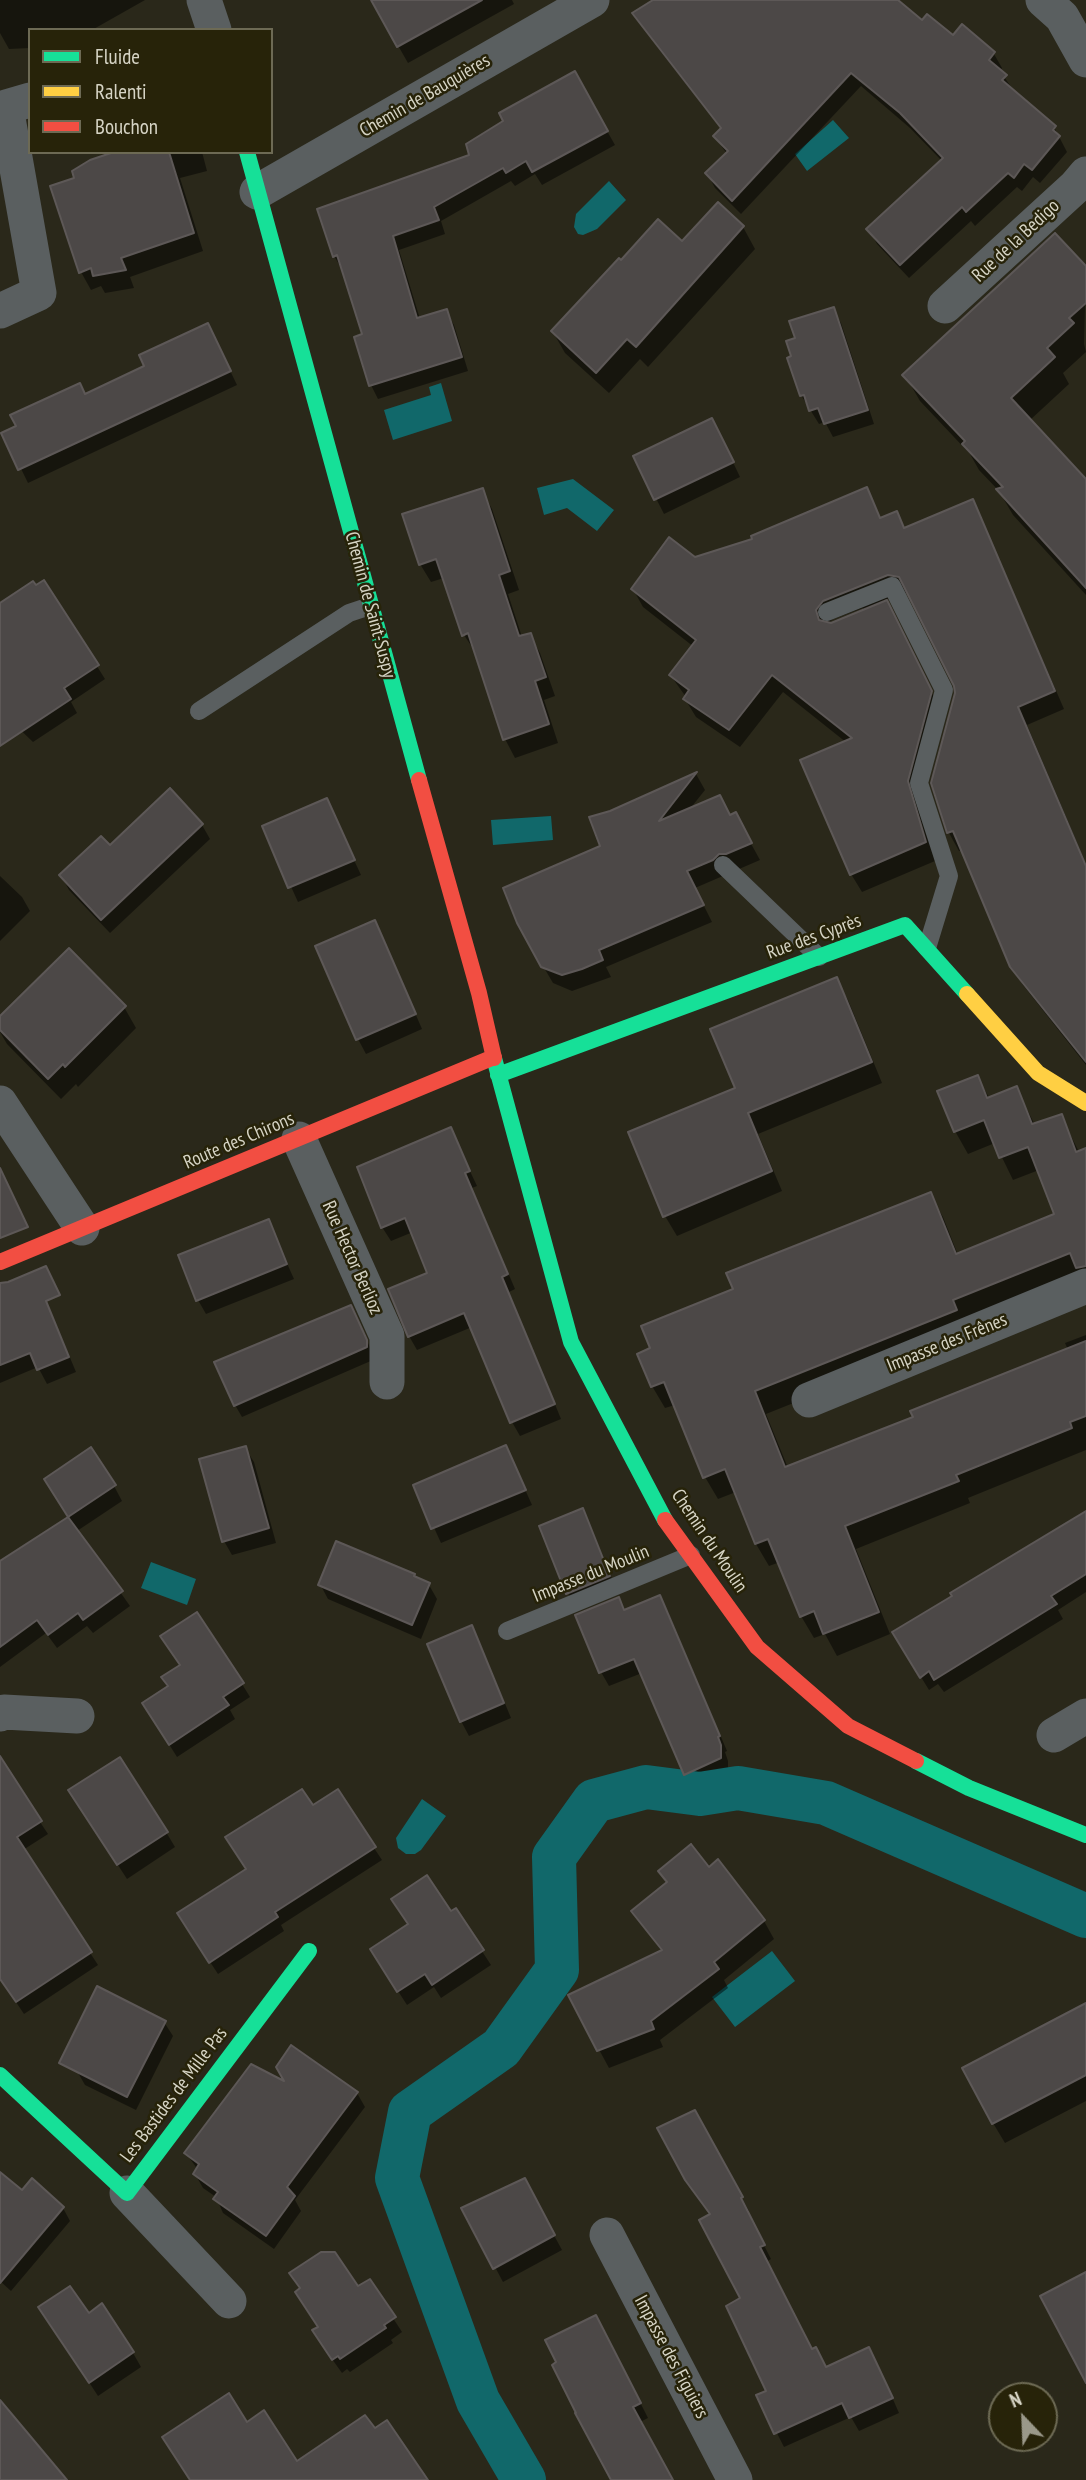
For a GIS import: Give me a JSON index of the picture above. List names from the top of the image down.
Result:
{
  "streets": {
    "street": [
      "Chemin de Bauquières",
      "Rue de la Bedigo",
      "Chemin de Saint-Suspy",
      "Rue des Cyprès",
      "Route des Chirons",
      "Rue Hector Berlioz",
      "Impasse des Frênes",
      "Chemin du Moulin",
      "Les Bastides de Mille Pas",
      "Impasse des Figuiers"
    ],
    "lane": ["Impasse du Moulin"]
  },
  "crossings": [
    ["Chemin de Bauquières", "Chemin de Saint-Suspy"],
    ["Chemin de Saint-Suspy", "Route des Chirons"],
    ["Chemin de Saint-Suspy", "Chemin du Moulin"],
    ["Rue des Cyprès", "Chemin du Moulin"],
    ["Route des Chirons", "Rue Hector Berlioz"],
    ["Route des Chirons", "Chemin du Moulin"],
    ["Chemin du Moulin", "Impasse du Moulin"]
  ],
  "legend": ["Fluide", "Ralenti", "Bouchon"],
  "north": "top left"
}
